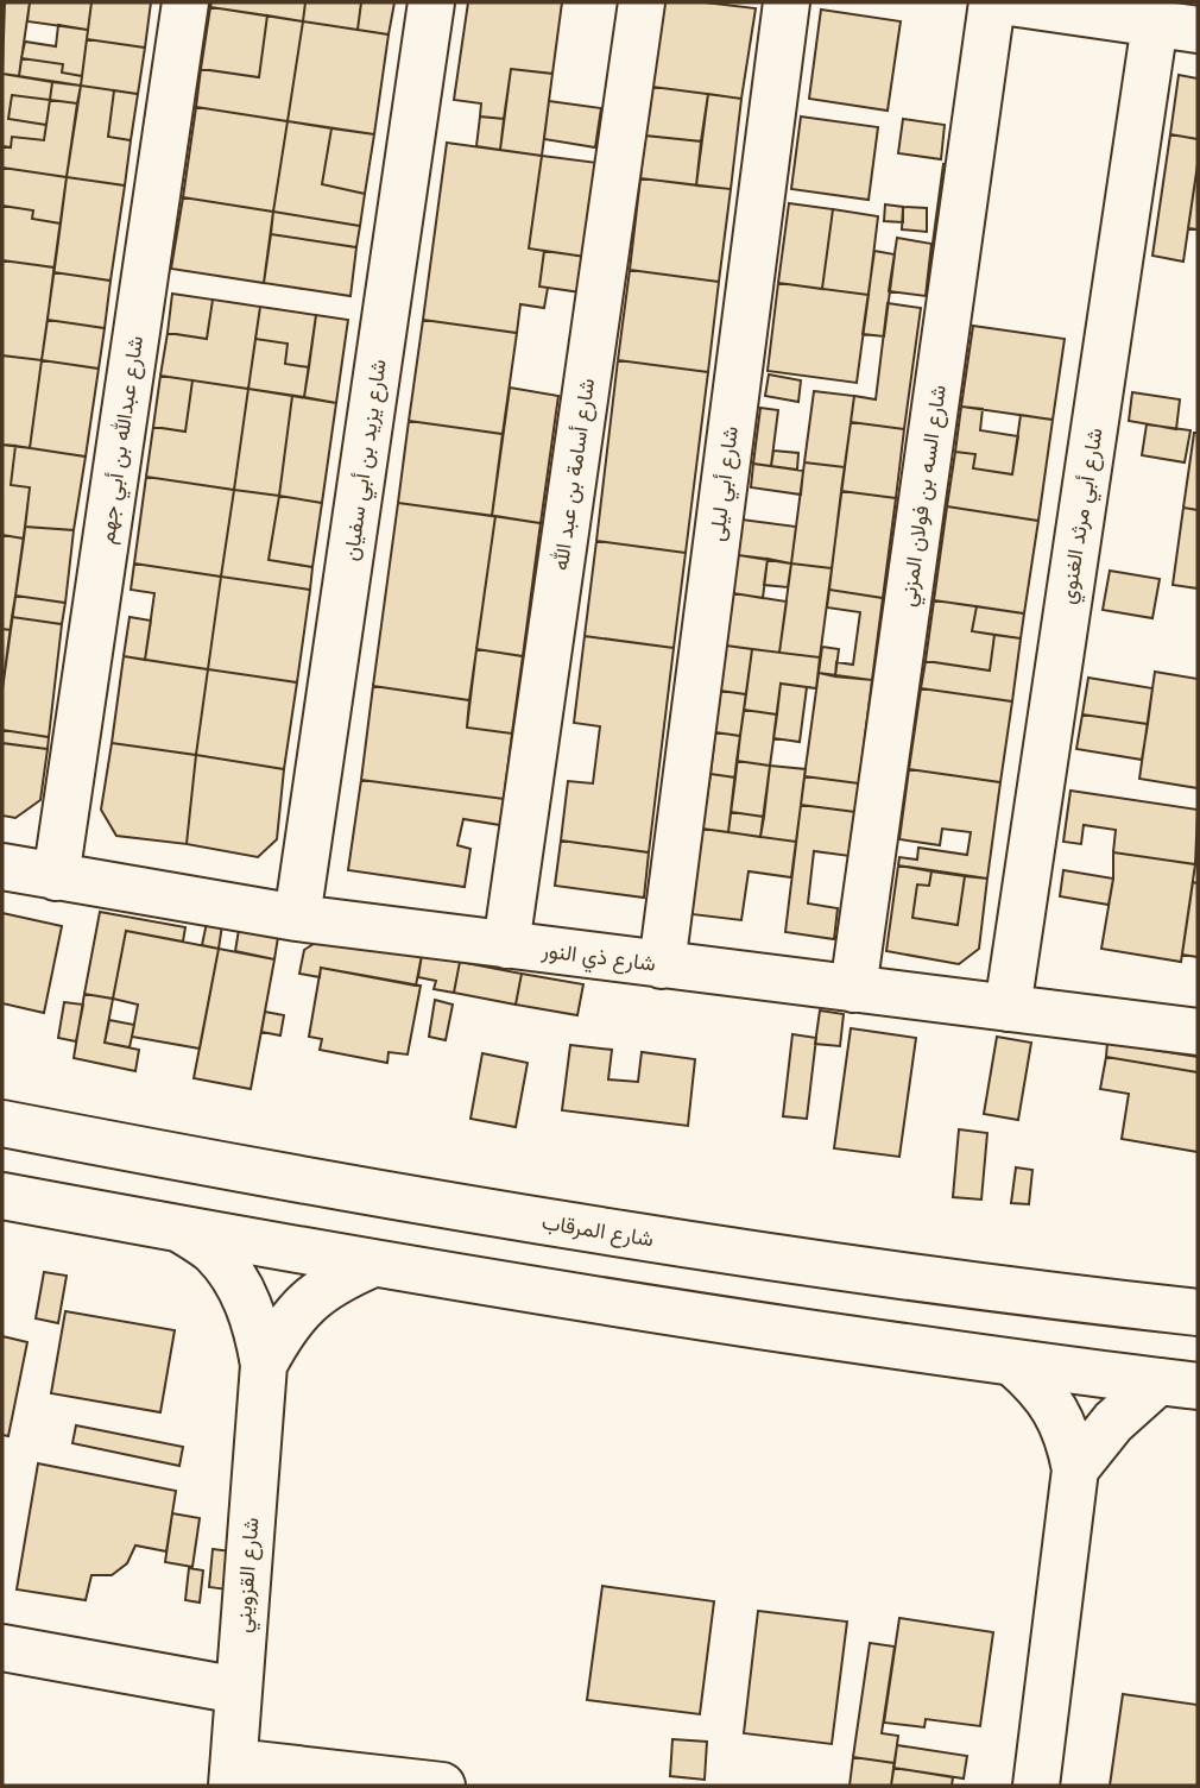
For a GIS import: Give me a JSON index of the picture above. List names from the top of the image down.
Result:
{
  "streets": {
    "street": [
      "شارع عبدالله بن أبي جهم",
      "شارع يزيد بن أبي سفيان",
      "شارع أسامة بن عبد الله",
      "شارع أبي ليلى",
      "شارع السه بن فولان المزني",
      "شارع أبي مرثد الغنوي",
      "شارع ذي النور",
      "شارع المرقاب",
      "شارع القزويني"
    ]
  },
  "crossings": [
    ["شارع عبدالله بن أبي جهم", "شارع ذي النور"],
    ["شارع يزيد بن أبي سفيان", "شارع ذي النور"],
    ["شارع أسامة بن عبد الله", "شارع ذي النور"],
    ["شارع أبي ليلى", "شارع ذي النور"],
    ["شارع السه بن فولان المزني", "شارع ذي النور"],
    ["شارع أبي مرثد الغنوي", "شارع ذي النور"]
  ]
}
